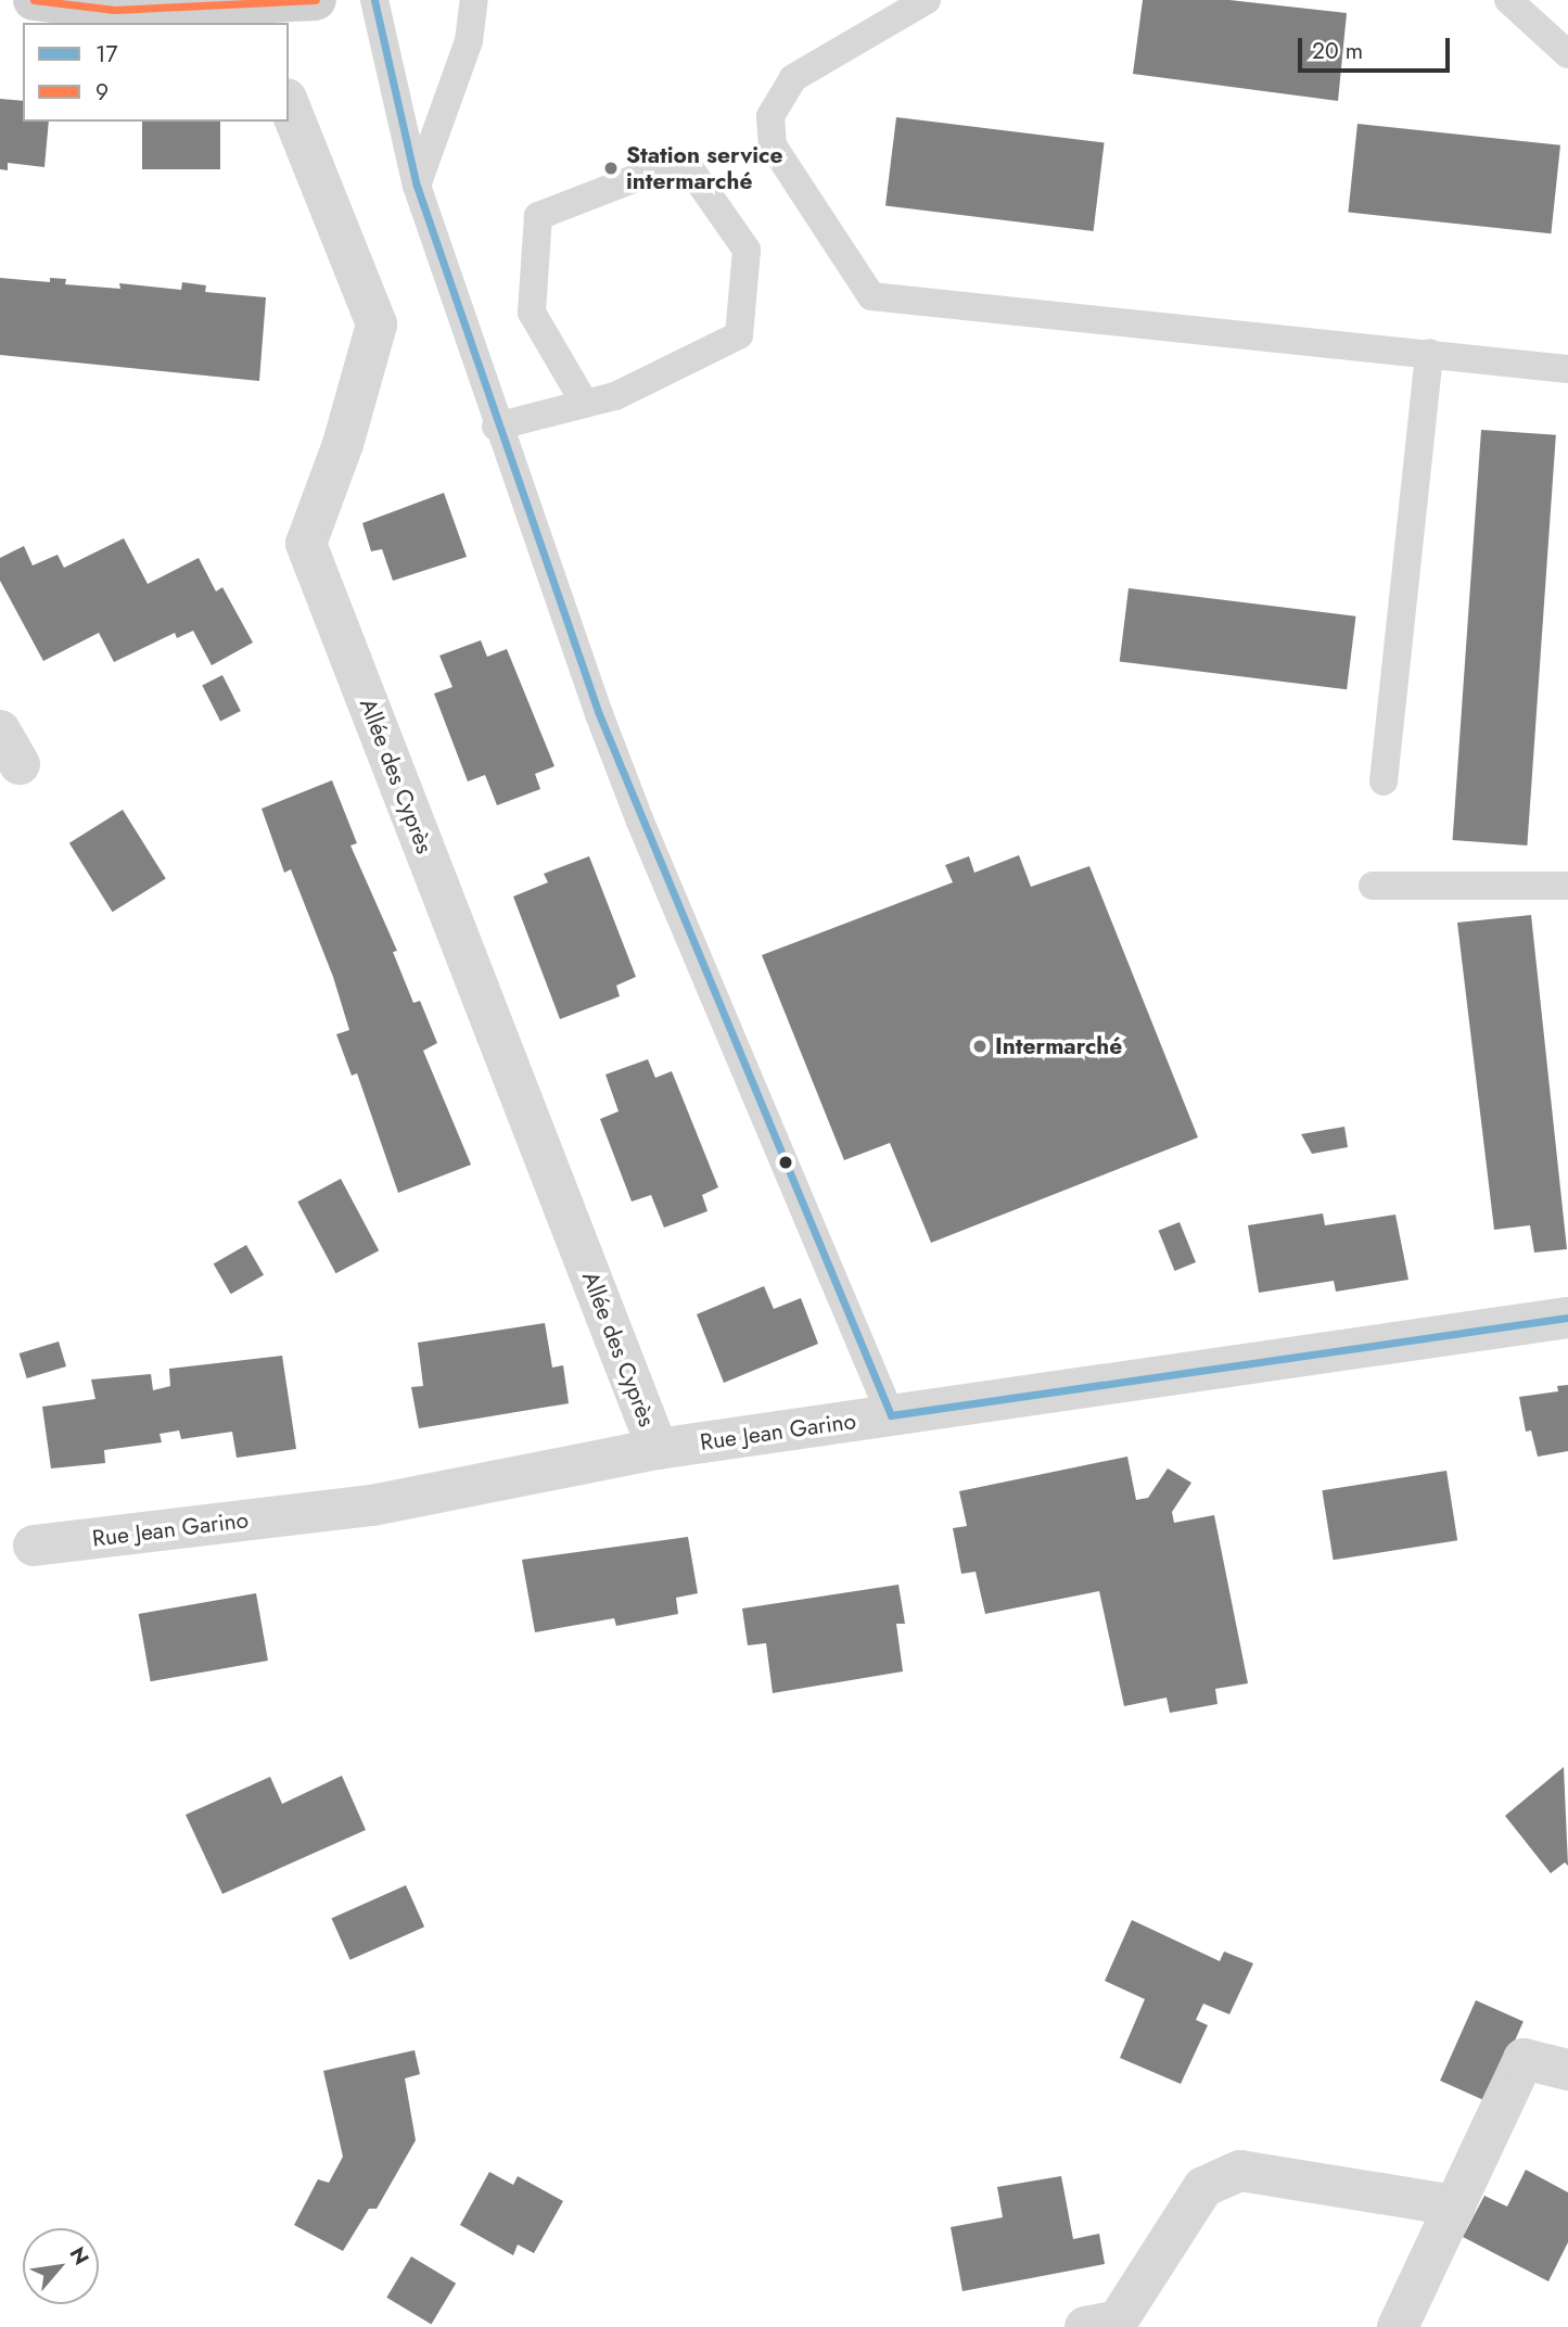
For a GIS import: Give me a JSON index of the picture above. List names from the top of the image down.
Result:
{
  "streets": {
    "street": ["Allée des Cyprès", "Rue Jean Garino"]
  },
  "crossings": [
    ["Allée des Cyprès", "Rue Jean Garino"]
  ],
  "places": ["Station service intermarché", "Intermarché"],
  "lines": ["transit line 17", "transit line 9"],
  "legend": ["17", "9"],
  "scale_bar": "20 m",
  "north": "top right"
}
